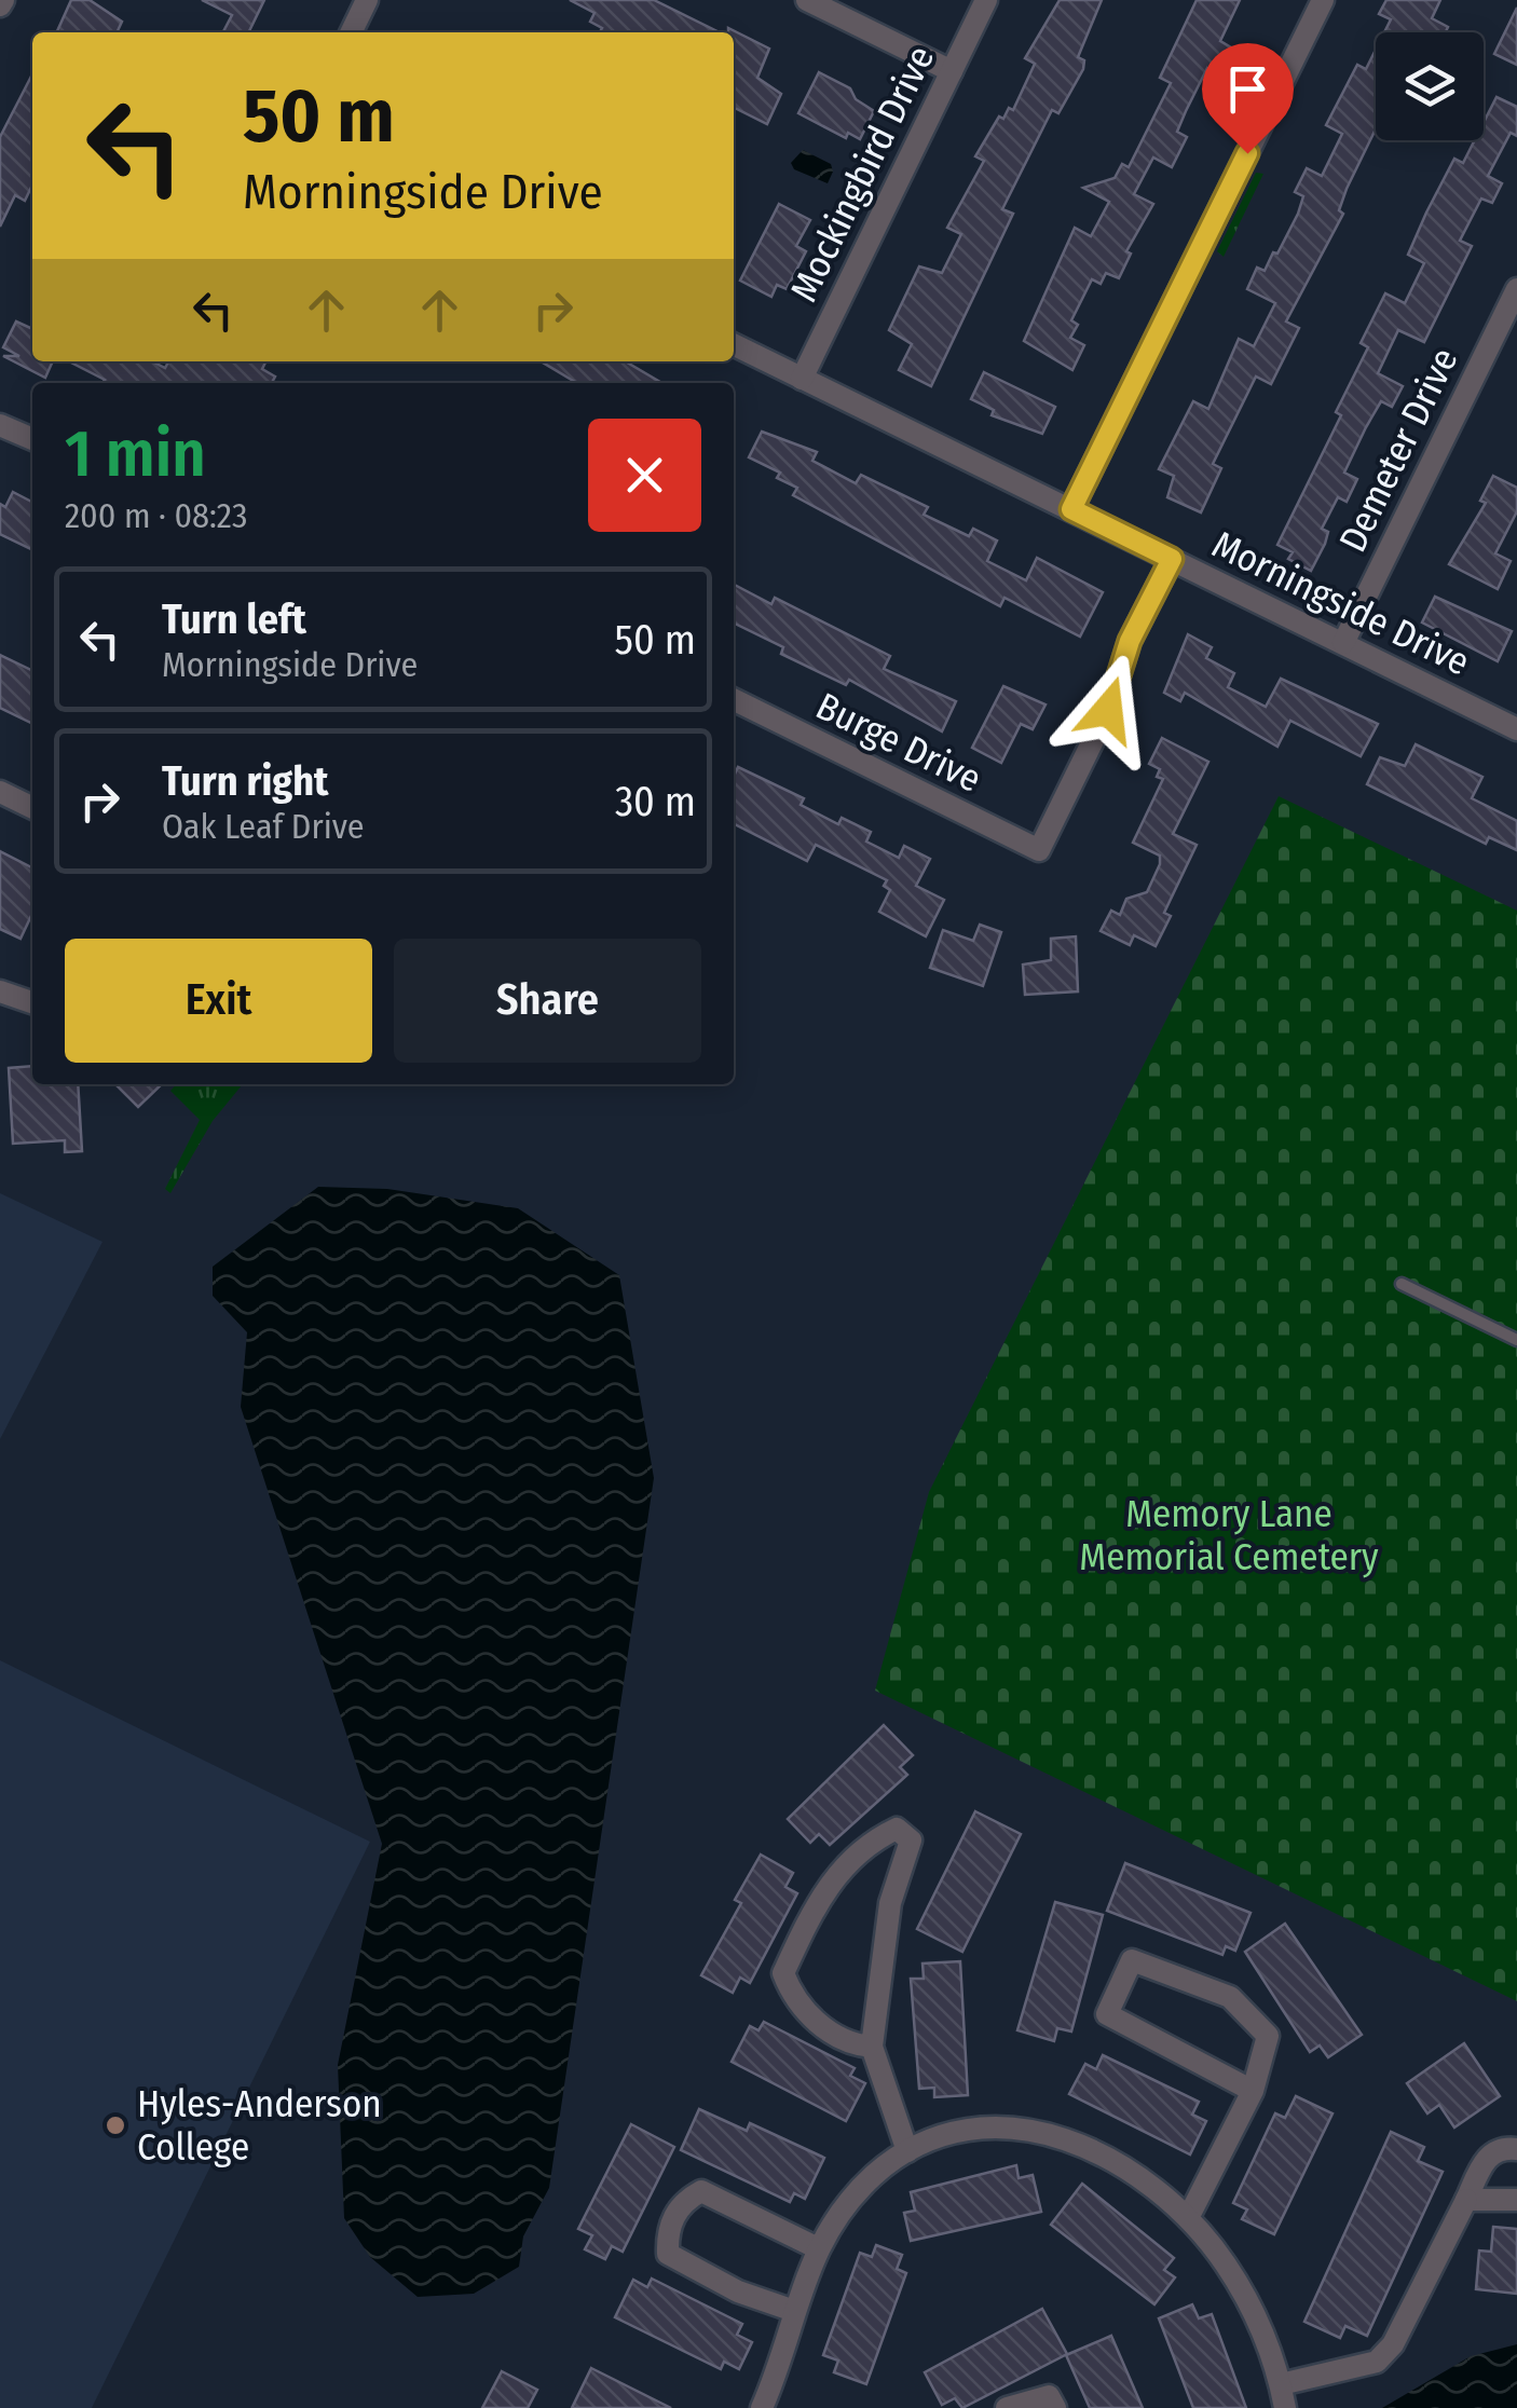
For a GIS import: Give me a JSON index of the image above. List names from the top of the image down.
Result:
{
  "streets": {
    "street": [
      "Mockingbird Drive",
      "Demeter Drive",
      "Morningside Drive",
      "Burge Drive"
    ]
  },
  "crossings": [
    ["Mockingbird Drive", "Morningside Drive"],
    ["Demeter Drive", "Morningside Drive"],
    ["Morningside Drive", "Burge Drive"]
  ],
  "parks": ["Memory Lane Memorial Cemetery"],
  "places": ["Hyles-Anderson College"],
  "page": {
    "turn": ["50 m", "Morningside Drive"],
    "heading": ["1 min", "200 m · 08:23"],
    "list": [
      {
        "name": "Turn left",
        "note": "Morningside Drive",
        "value": "50 m"
      },
      {
        "name": "Turn right",
        "note": "Oak Leaf Drive",
        "value": "30 m"
      }
    ],
    "buttons": ["Exit", "Share"]
  }
}
